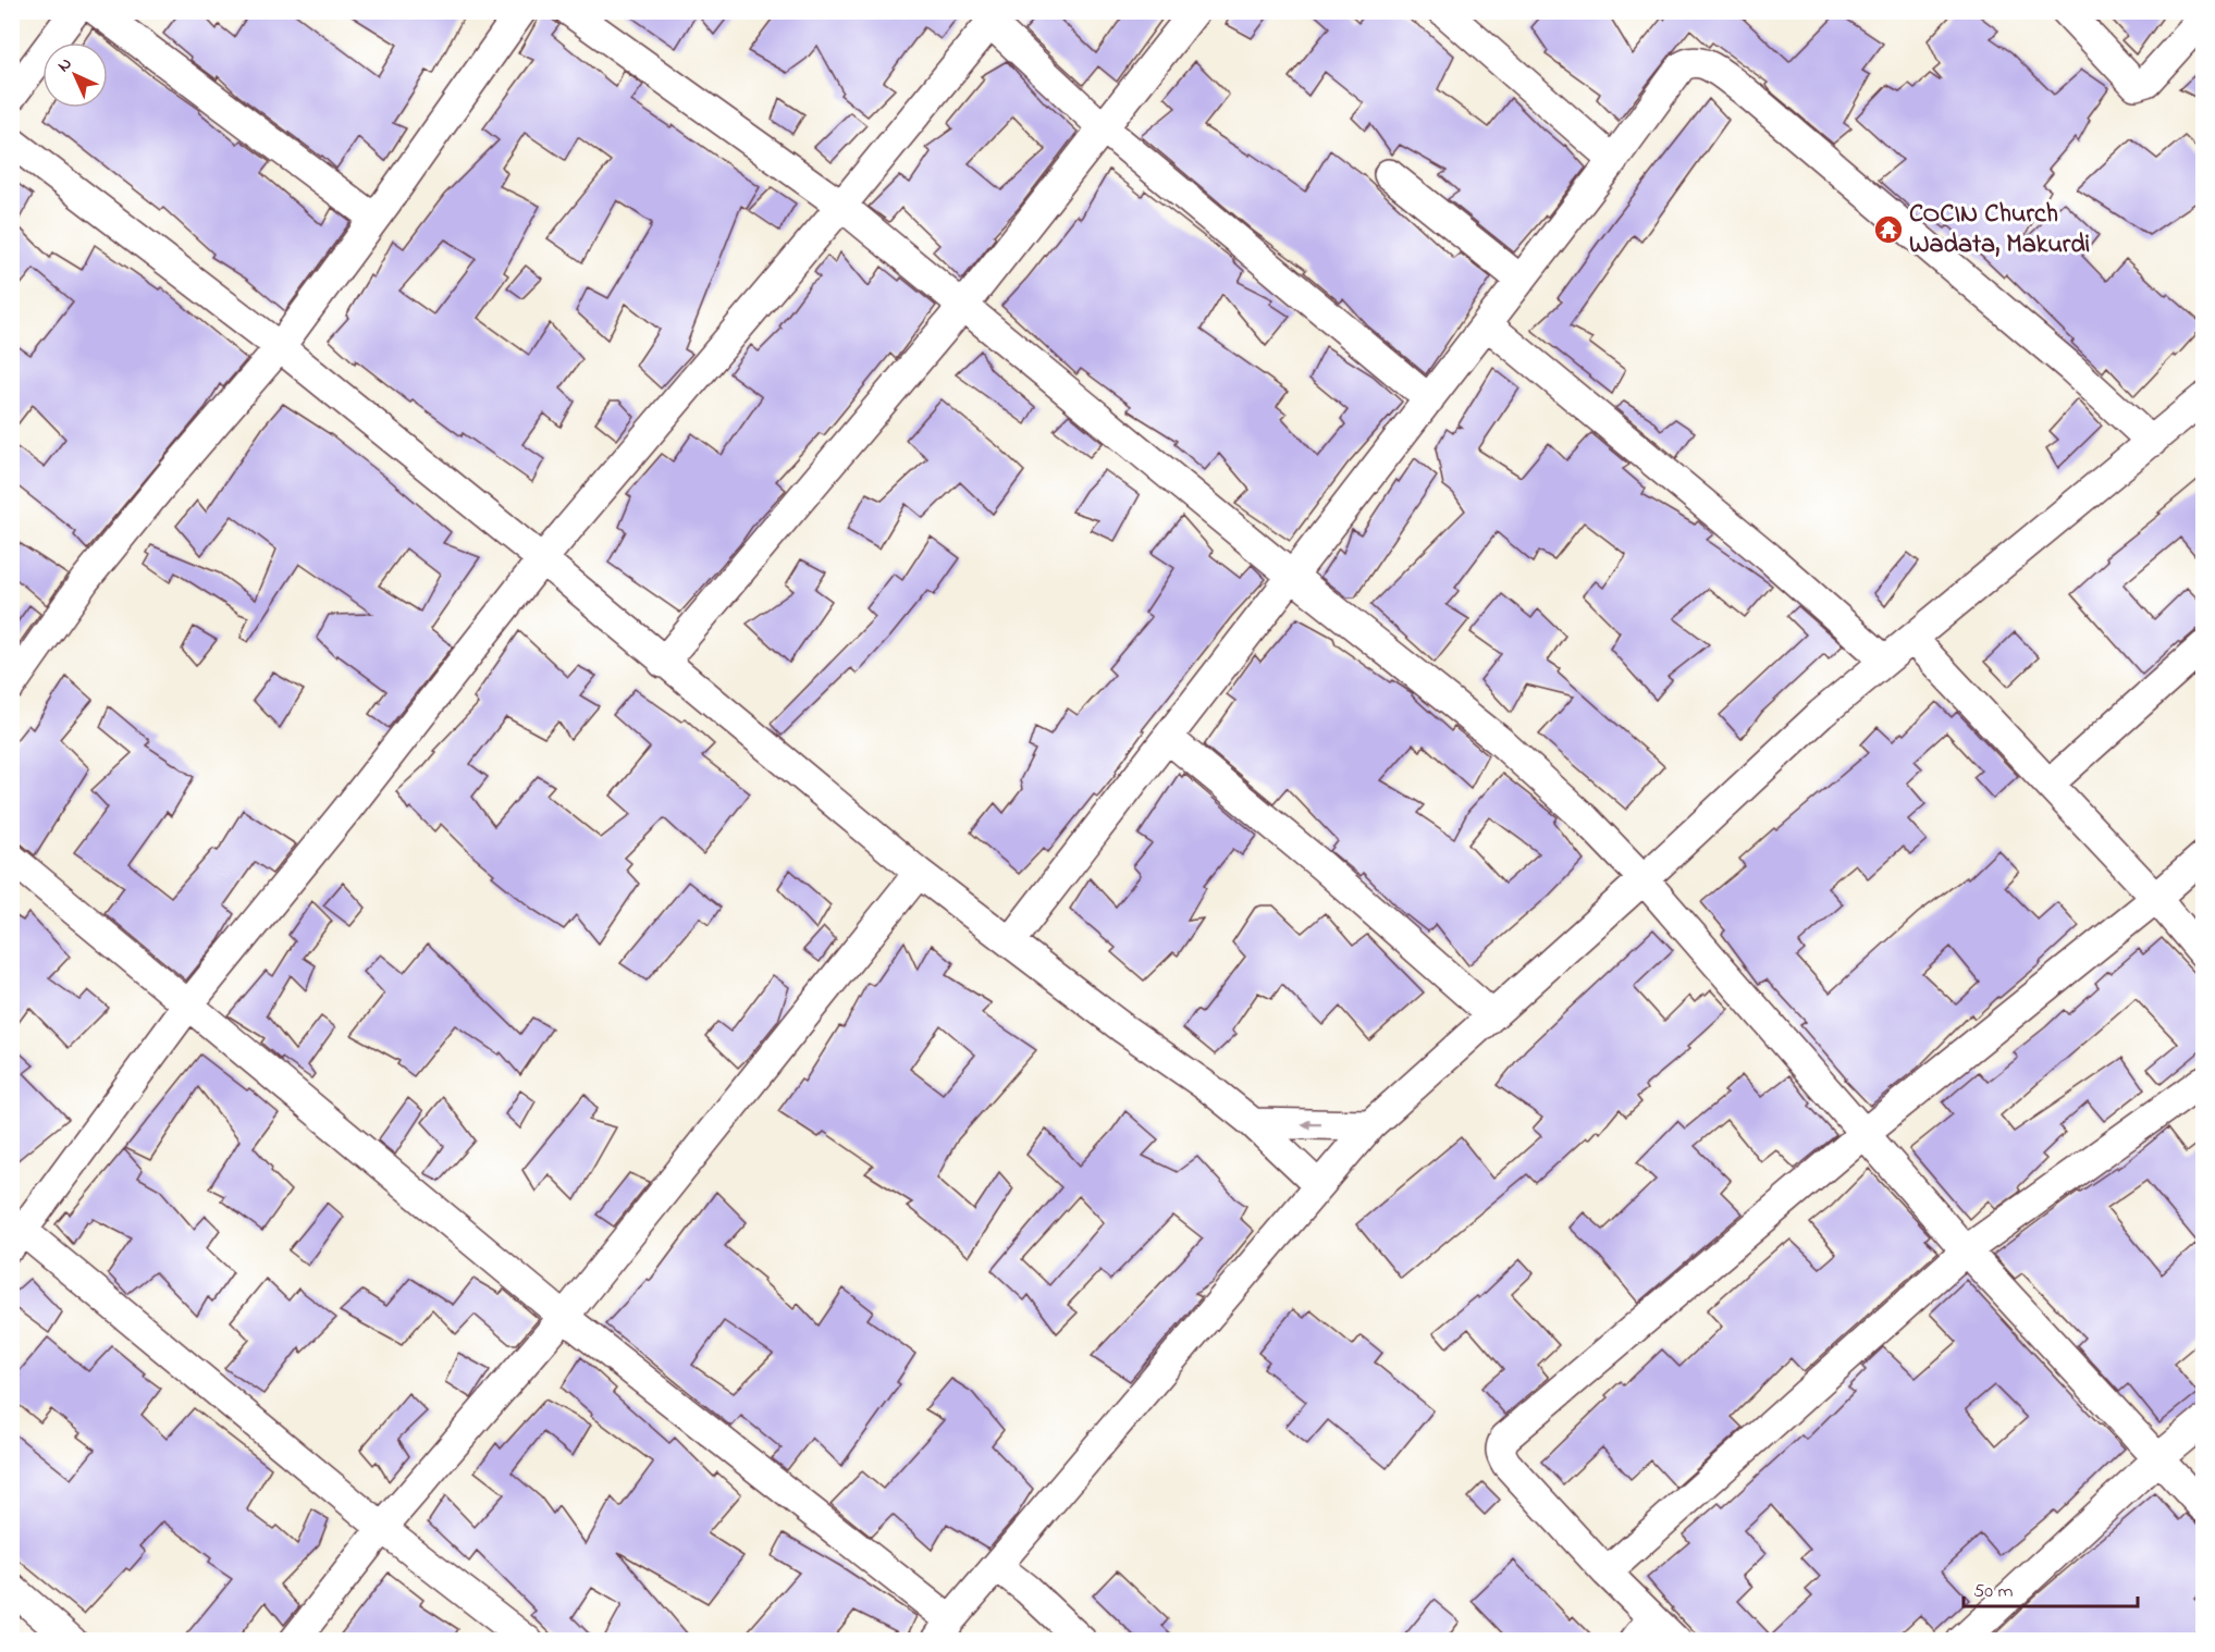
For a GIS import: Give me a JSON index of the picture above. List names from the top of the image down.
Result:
{
  "places": {
    "temple": ["COCIN Church Wadata, Makurdi"]
  },
  "scale_bar": "50 m",
  "north": "top left"
}
